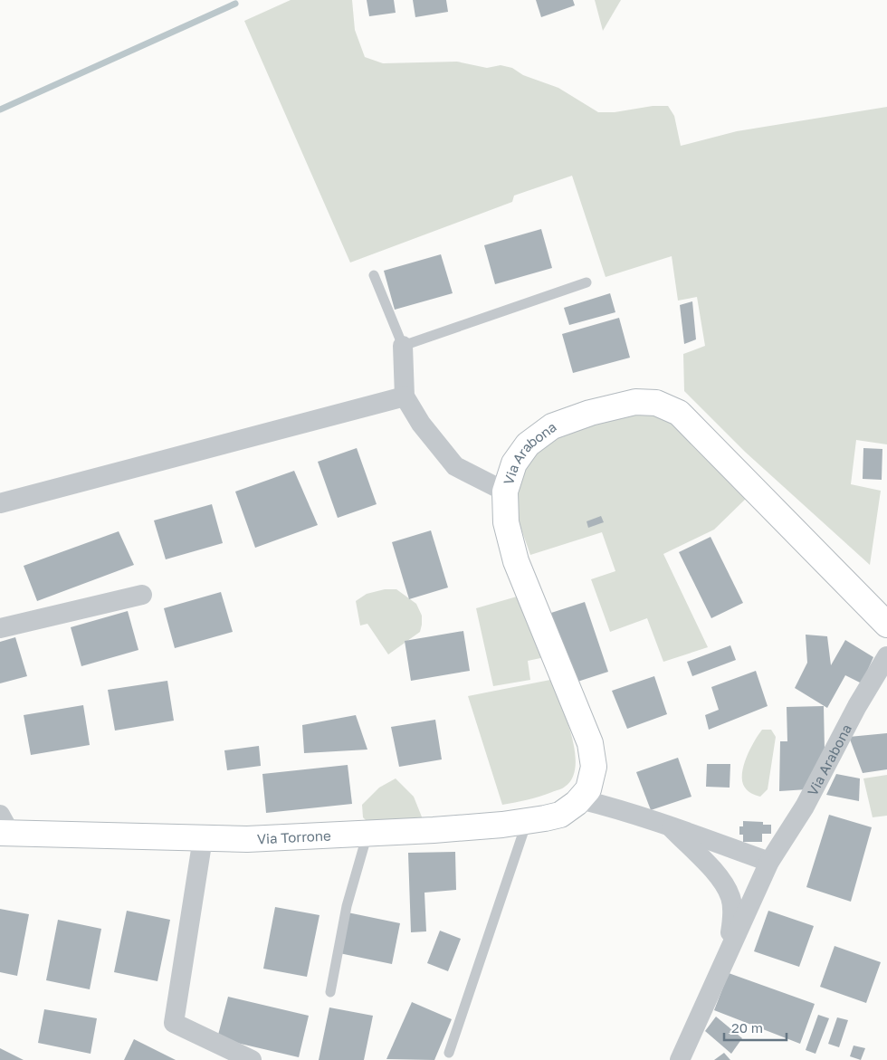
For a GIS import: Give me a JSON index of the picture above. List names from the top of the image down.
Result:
{
  "streets": {
    "main road": ["Via Arabona", "Via Torrone"]
  },
  "crossings": [
    ["Via Arabona", "Via Torrone"]
  ],
  "scale_bar": "20 m"
}
